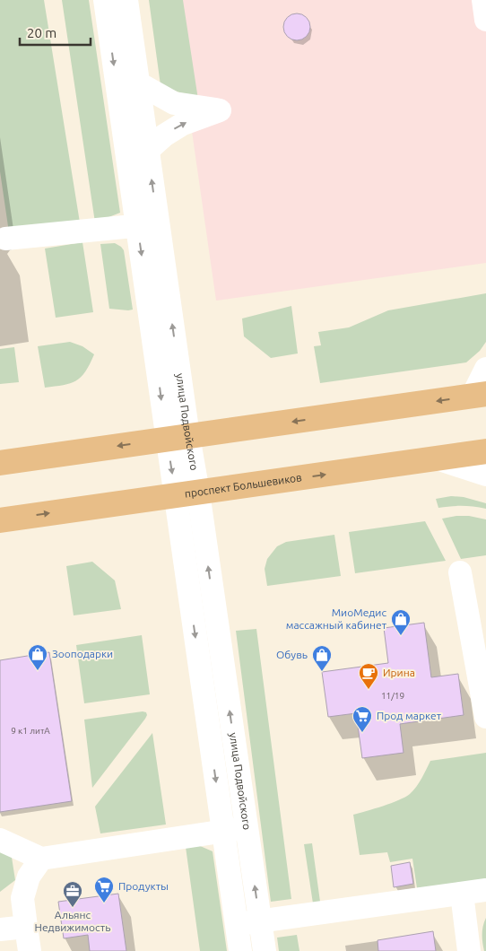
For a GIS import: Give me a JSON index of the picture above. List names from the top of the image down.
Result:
{
  "streets": {
    "main road": ["проспект Большевиков"],
    "street": ["улица Подвойского"]
  },
  "crossings": [
    ["улица Подвойского", "проспект Большевиков"]
  ],
  "places": {
    "shop": ["МиоМедис массажный кабинет", "Зооподарки", "Обувь"],
    "cafe": ["Ирина"],
    "supermarket": ["Прод маркет", "Продукты"],
    "office": ["Альянс Недвижимость"]
  },
  "house_numbers": ["11/19", "9 к1 литА"],
  "scale_bar": "20 m"
}
